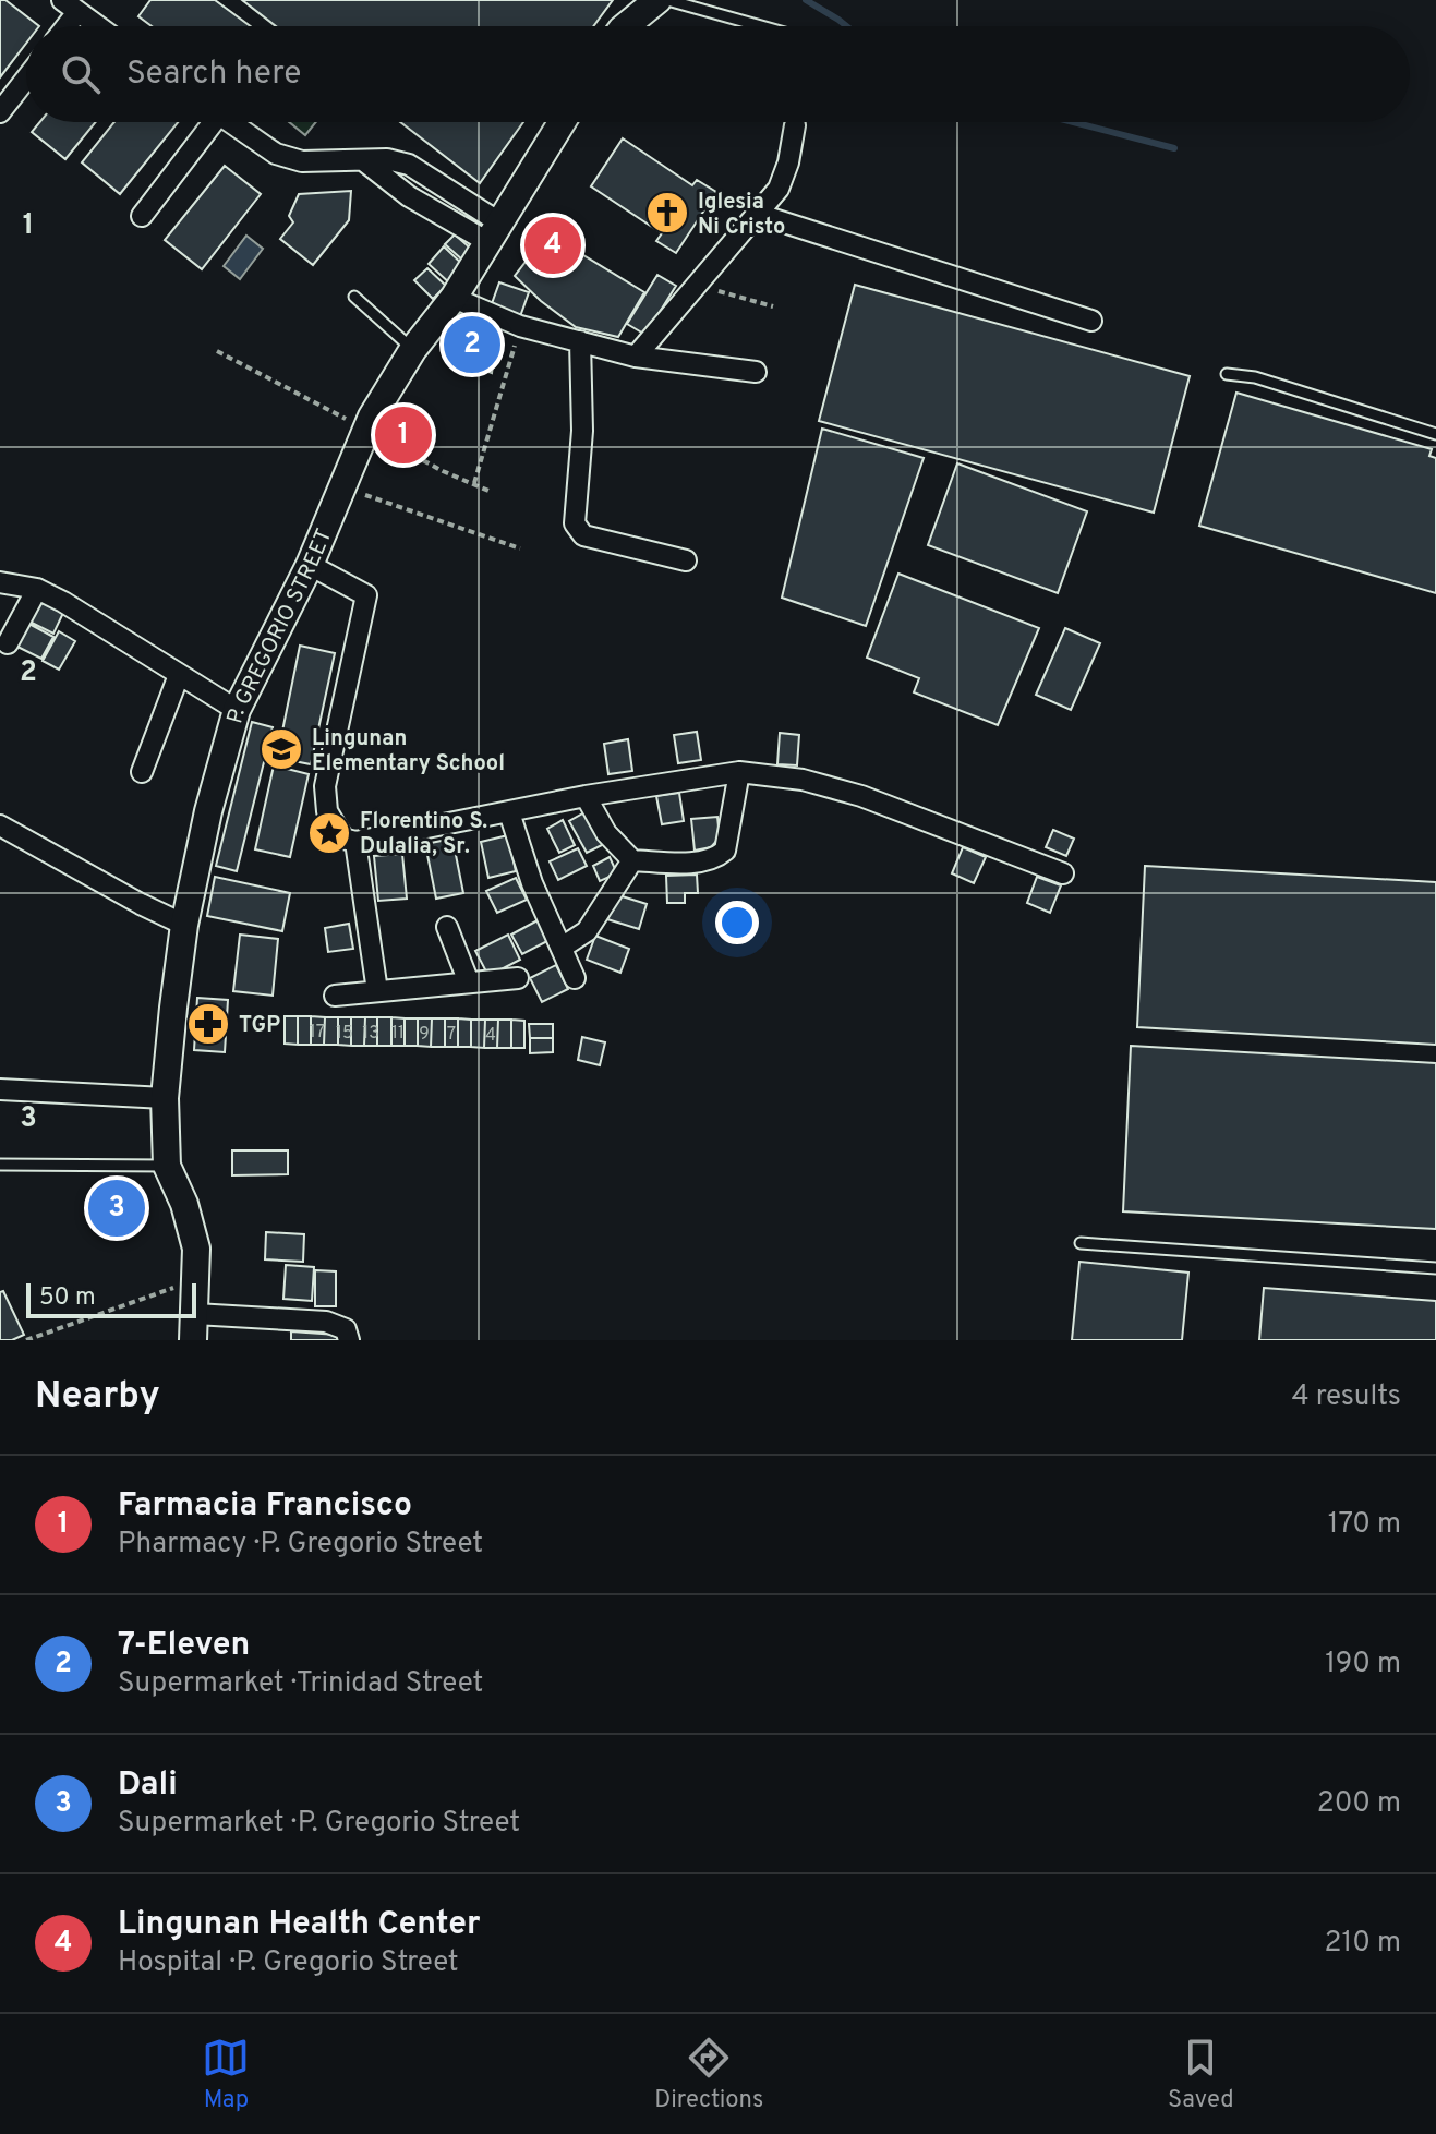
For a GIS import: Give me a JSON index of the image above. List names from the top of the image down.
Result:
{
  "streets": {
    "street": ["P. GREGORIO STREET"]
  },
  "places": {
    "church": ["Iglesia Ni Cristo"],
    "school or university": ["Lingunan Elementary School"],
    "place": ["Florentino S. Dulalia, Sr."],
    "pharmacy": ["TGP"]
  },
  "house_numbers": [
    "17",
    "15",
    "13",
    "11",
    "9",
    "7",
    "4"
  ],
  "scale_bar": "50 m",
  "page": {
    "search": "Search here",
    "pins": [
      "4",
      "2",
      "1",
      "3"
    ],
    "scale": "50 m",
    "heading": ["Nearby", "4 results"],
    "list": [
      {
        "mark": "1",
        "name": "Farmacia Francisco",
        "note": "Pharmacy · P. Gregorio Street",
        "value": "170 m"
      },
      {
        "mark": "2",
        "name": "7-Eleven",
        "note": "Supermarket · Trinidad Street",
        "value": "190 m"
      },
      {
        "mark": "3",
        "name": "Dali",
        "note": "Supermarket · P. Gregorio Street",
        "value": "200 m"
      },
      {
        "mark": "4",
        "name": "Lingunan Health Center",
        "note": "Hospital · P. Gregorio Street",
        "value": "210 m"
      }
    ],
    "nav": ["Map", "Directions", "Saved"]
  },
  "grid": {
    "rows": ["1", "2", "3"]
  }
}
